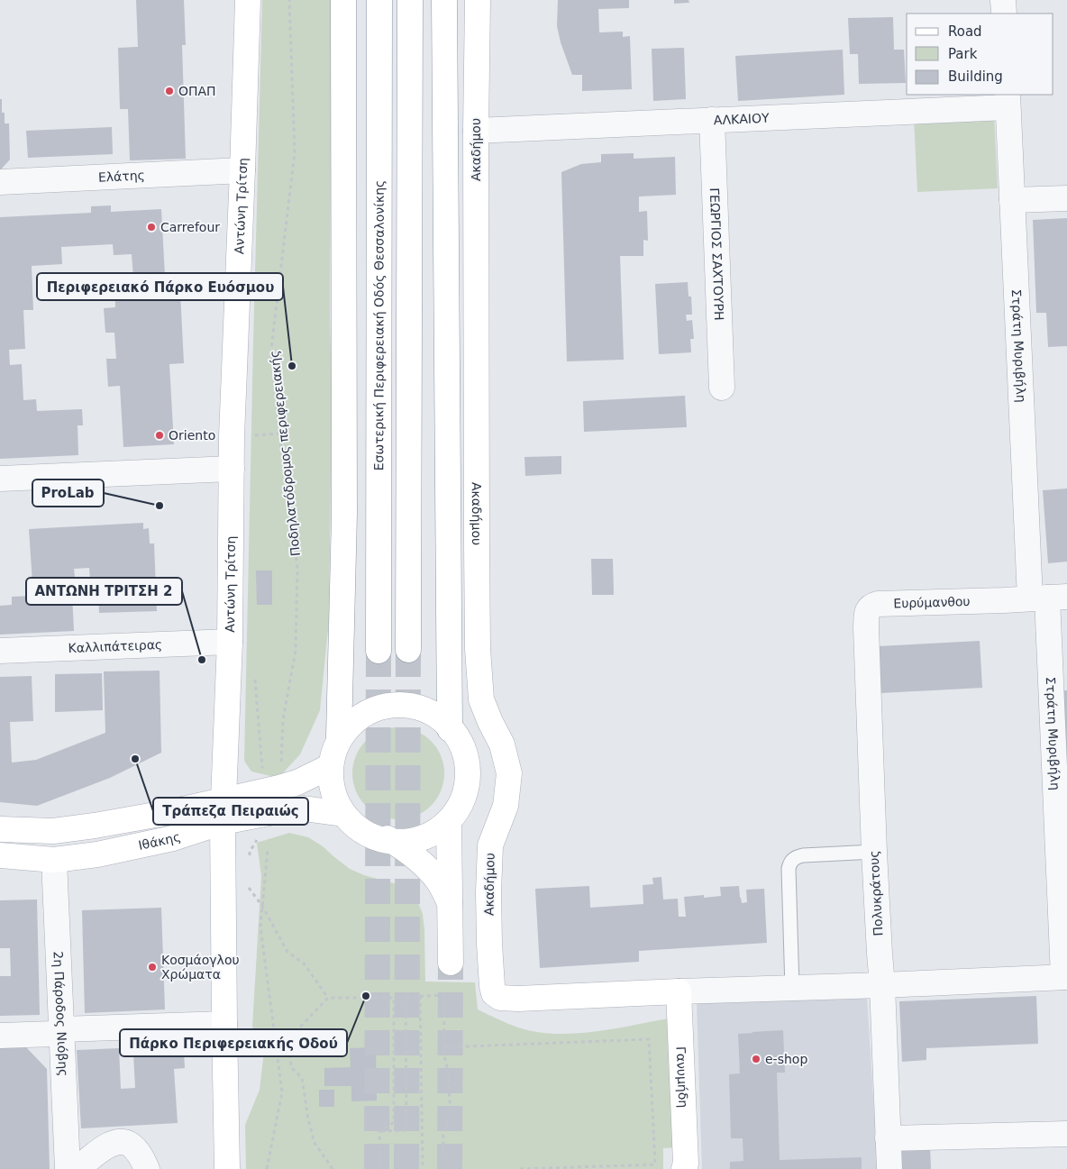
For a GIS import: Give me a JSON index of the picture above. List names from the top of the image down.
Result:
{
  "streets": {
    "main road": [
      "Ακαδήμου",
      "Αντώνη Τρίτση",
      "Εσωτερική Περιφερειακή Οδός Θεσσαλονίκης",
      "Ιθάκης",
      "Γανυμήδη"
    ],
    "street": [
      "ΑΛΚΑΙΟΥ",
      "Ελάτης",
      "ΓΕΩΡΓΙΟΣ ΣΑΧΤΟΥΡΗ",
      "Στράτη Μυριβήλη",
      "Ευρύμανθου",
      "Καλλιπάτειρας",
      "Πολυκράτους",
      "2η Πάροδος Νιόβης"
    ],
    "path": ["Ποδηλατόδρομος περιφερειακής"]
  },
  "crossings": [
    ["ΑΛΚΑΙΟΥ", "Ακαδήμου"],
    ["ΑΛΚΑΙΟΥ", "ΓΕΩΡΓΙΟΣ ΣΑΧΤΟΥΡΗ"],
    ["ΑΛΚΑΙΟΥ", "Στράτη Μυριβήλη"],
    ["Ακαδήμου", "Γανυμήδη"],
    ["Ελάτης", "Αντώνη Τρίτση"],
    ["Αντώνη Τρίτση", "Καλλιπάτειρας"],
    ["Αντώνη Τρίτση", "Ιθάκης"],
    ["Στράτη Μυριβήλη", "Ευρύμανθου"],
    ["Ευρύμανθου", "Πολυκράτους"],
    ["Ιθάκης", "2η Πάροδος Νιόβης"]
  ],
  "places": [
    "ΟΠΑΠ",
    "Carrefour",
    "Περιφερειακό Πάρκο Ευόσμου",
    "Oriento",
    "ProLab",
    "ΑΝΤΩΝΗ ΤΡΙΤΣΗ 2",
    "Τράπεζα Πειραιώς",
    "Κοσμάογλου Χρώματα",
    "Πάρκο Περιφερειακής Οδού",
    "e-shop"
  ],
  "legend": ["Road", "Park", "Building"]
}
